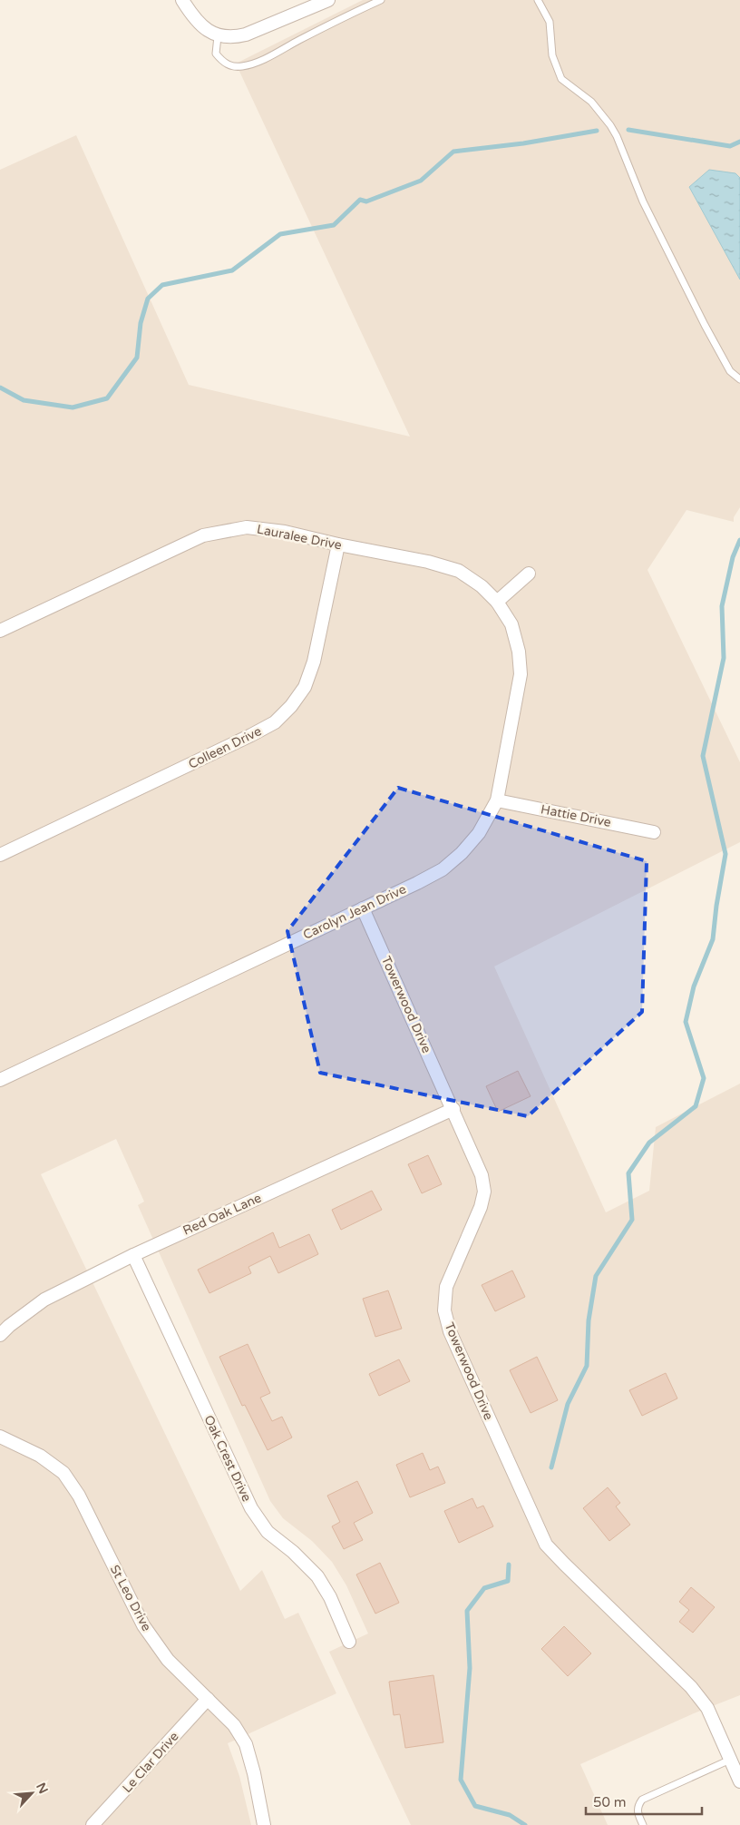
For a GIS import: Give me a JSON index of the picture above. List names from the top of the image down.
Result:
{
  "streets": {
    "street": [
      "Lauralee Drive",
      "Colleen Drive",
      "Hattie Drive",
      "Carolyn Jean Drive",
      "Towerwood Drive",
      "Red Oak Lane",
      "Oak Crest Drive",
      "St Leo Drive",
      "Le Clar Drive"
    ]
  },
  "crossings": [
    ["Lauralee Drive", "Colleen Drive"],
    ["Lauralee Drive", "Carolyn Jean Drive"],
    ["Hattie Drive", "Carolyn Jean Drive"],
    ["Carolyn Jean Drive", "Towerwood Drive"],
    ["Towerwood Drive", "Red Oak Lane"],
    ["Red Oak Lane", "Oak Crest Drive"],
    ["St Leo Drive", "Le Clar Drive"]
  ],
  "scale_bar": "50 m",
  "north": "top right"
}
